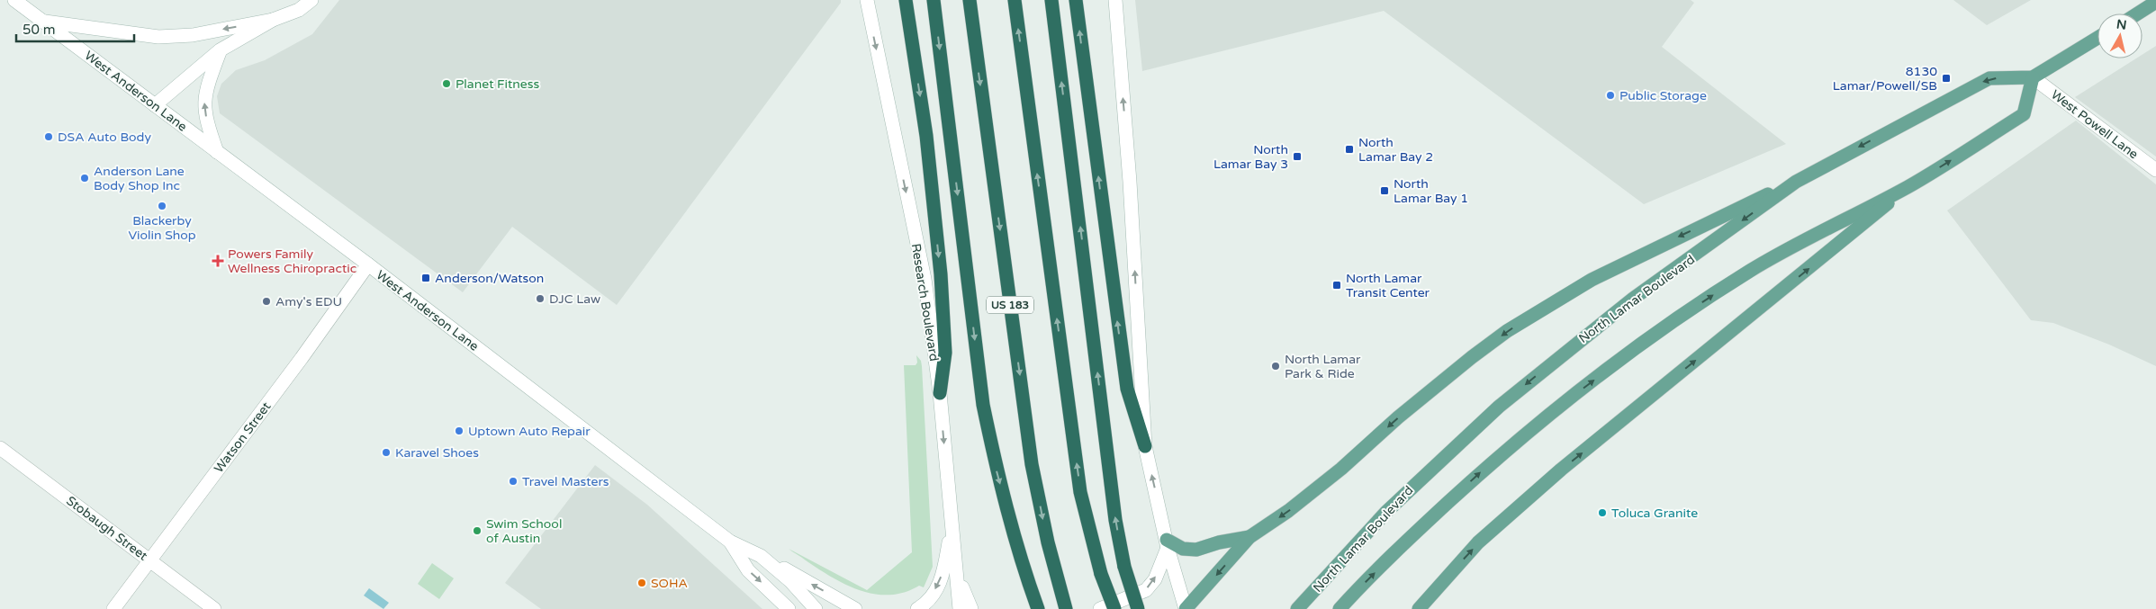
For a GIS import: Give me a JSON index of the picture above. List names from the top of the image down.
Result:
{
  "streets": {
    "highway": ["US 183"],
    "main road": [
      "West Anderson Lane",
      "West Powell Lane",
      "North Lamar Boulevard",
      "Research Boulevard",
      "Watson Street",
      "Stobaugh Street"
    ]
  },
  "crossings": [
    ["West Anderson Lane", "Watson Street"],
    ["West Powell Lane", "North Lamar Boulevard"],
    ["Watson Street", "Stobaugh Street"]
  ],
  "one_way": ["Research Boulevard"],
  "places": {
    "transit": [
      "8130 Lamar/Powell/SB",
      "North Lamar Bay 2",
      "North Lamar Bay 3",
      "North Lamar Bay 1",
      "Anderson/Watson",
      "North Lamar Transit Center"
    ],
    "other": [
      "Planet Fitness",
      "Public Storage",
      "DSA Auto Body",
      "Anderson Lane Body Shop Inc",
      "Blackerby Violin Shop",
      "DJC Law",
      "Amy's EDU",
      "North Lamar Park & Ride",
      "Uptown Auto Repair",
      "Karavel Shoes",
      "Travel Masters",
      "Toluca Granite",
      "Swim School of Austin",
      "SOHA"
    ],
    "health": ["Powers Family Wellness Chiropractic"]
  },
  "scale_bar": "50 m",
  "north": "top"
}
